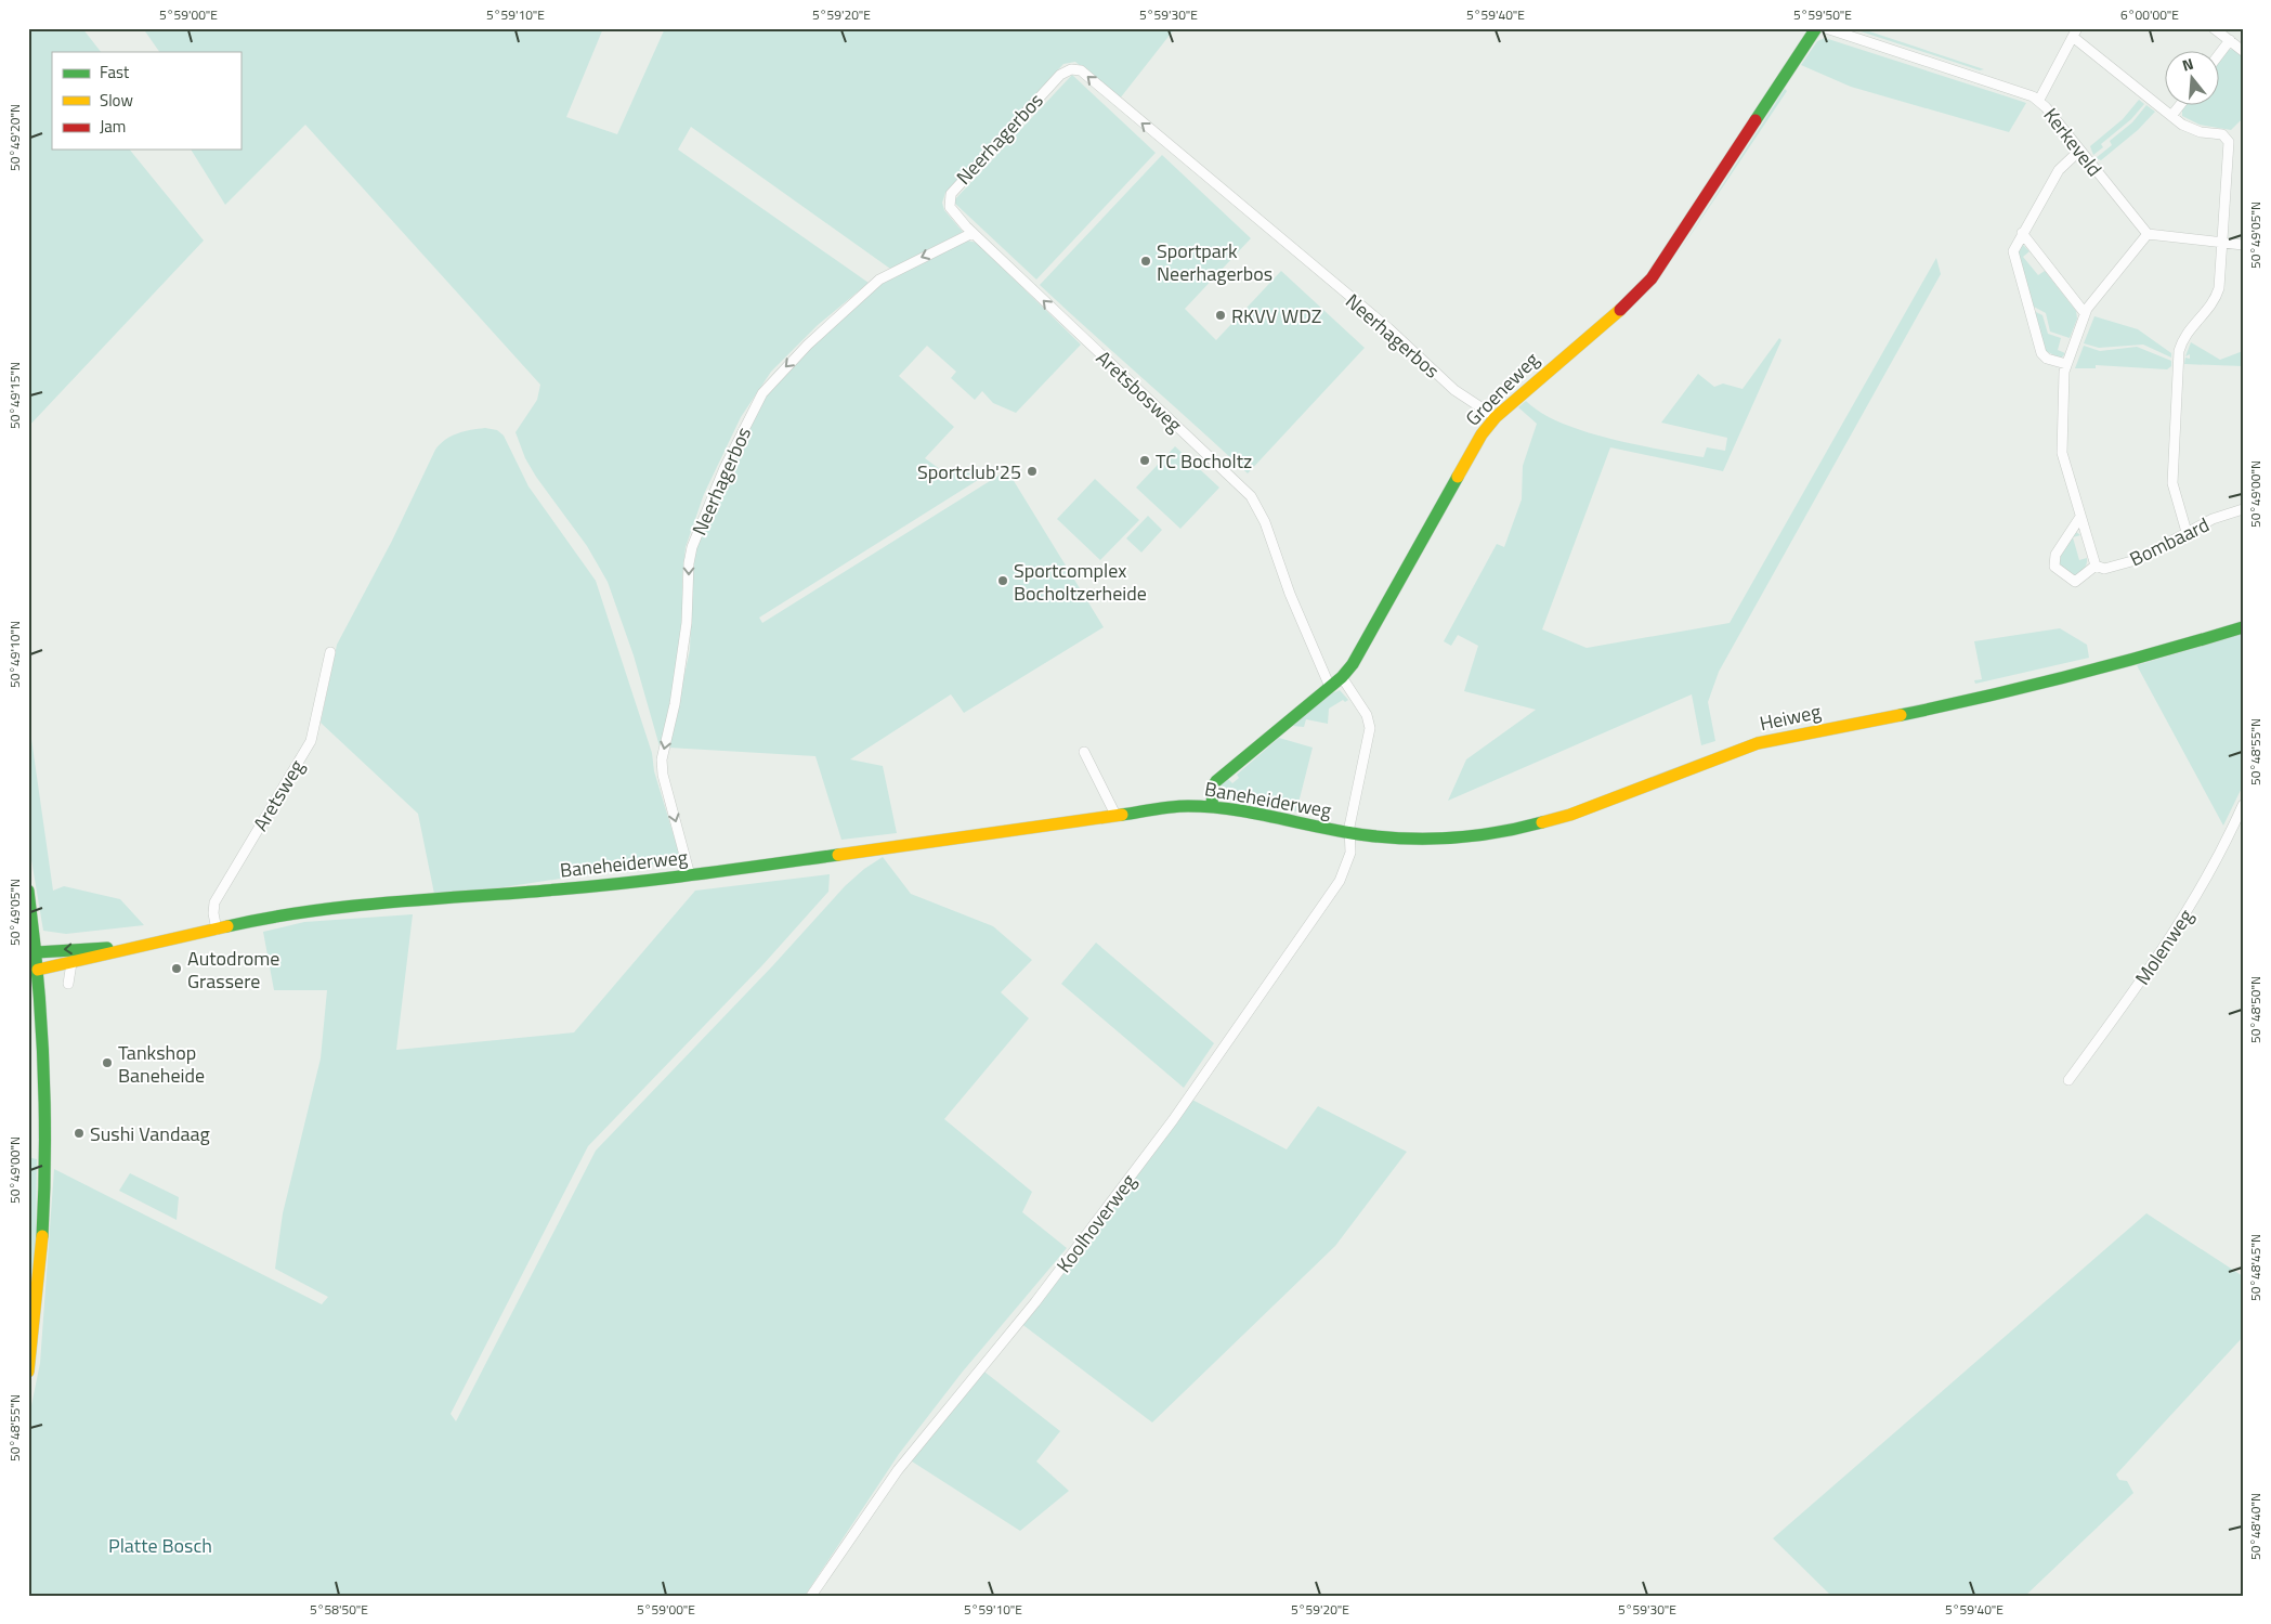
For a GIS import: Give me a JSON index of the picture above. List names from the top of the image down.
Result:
{
  "streets": {
    "street": [
      "Neerhagerbos",
      "Kerkeveld",
      "Groeneweg",
      "Aretsbosweg",
      "Bombaard",
      "Heiweg",
      "Aretsweg",
      "Baneheiderweg",
      "Molenweg",
      "Koolhoverweg"
    ]
  },
  "crossings": [
    ["Neerhagerbos", "Groeneweg"],
    ["Neerhagerbos", "Aretsbosweg"],
    ["Neerhagerbos", "Baneheiderweg"],
    ["Groeneweg", "Aretsbosweg"],
    ["Groeneweg", "Baneheiderweg"],
    ["Groeneweg", "Koolhoverweg"],
    ["Heiweg", "Baneheiderweg"],
    ["Heiweg", "Koolhoverweg"],
    ["Aretsweg", "Baneheiderweg"],
    ["Baneheiderweg", "Koolhoverweg"]
  ],
  "one_way": ["Aretsbosweg"],
  "parks": ["Platte Bosch"],
  "places": [
    "Sportpark Neerhagerbos",
    "RKVV WDZ",
    "TC Bocholtz",
    "Sportclub'25",
    "Sportcomplex Bocholtzerheide",
    "Autodrome Grassere",
    "Tankshop Baneheide",
    "Sushi Vandaag"
  ],
  "legend": ["Fast", "Slow", "Jam"],
  "north": "top",
  "coordinates": [
    "5°59'00\"E",
    "5°59'10\"E",
    "5°59'20\"E",
    "5°59'30\"E",
    "5°59'40\"E",
    "5°59'50\"E",
    "6°00'00\"E",
    "50°49'20\"N",
    "50°49'05\"N",
    "50°49'15\"N",
    "50°49'00\"N",
    "50°49'10\"N",
    "50°48'55\"N",
    "50°48'50\"N",
    "50°48'45\"N",
    "50°48'40\"N",
    "5°58'50\"E"
  ]
}
